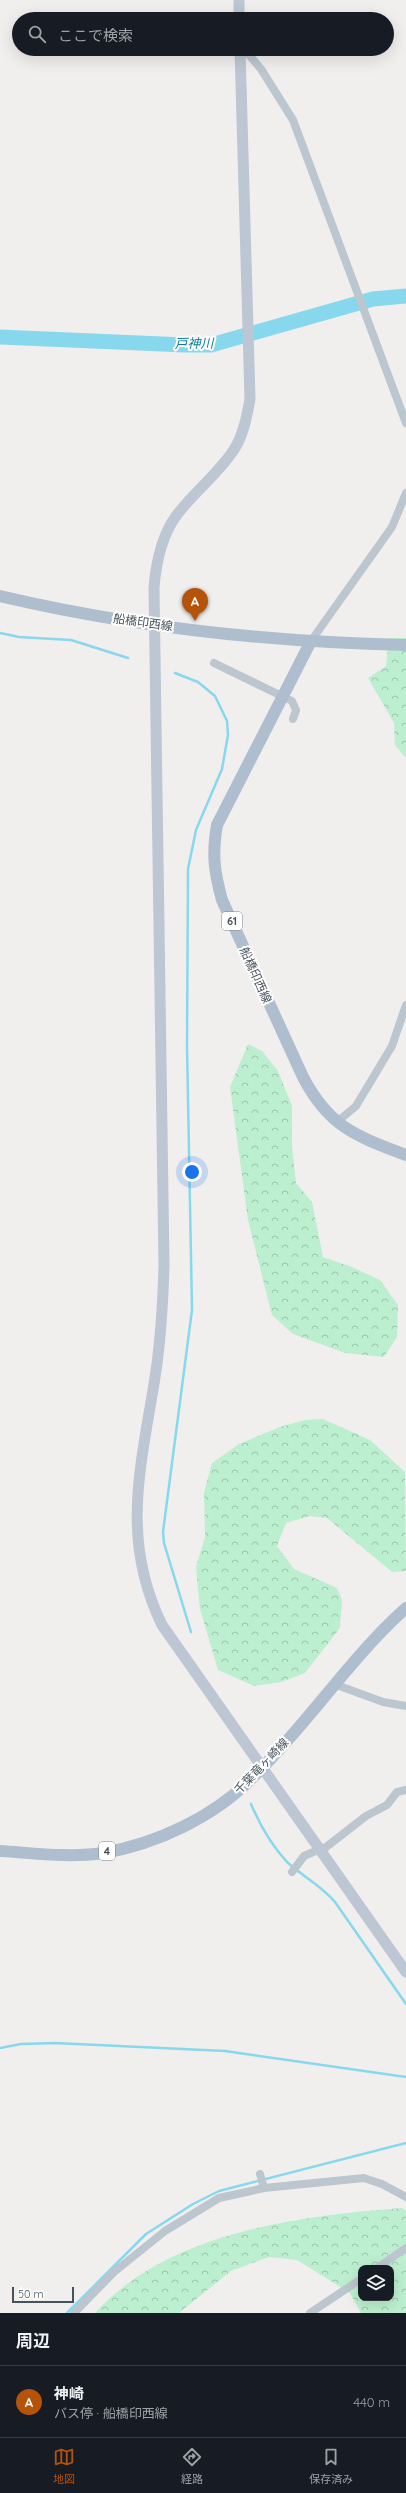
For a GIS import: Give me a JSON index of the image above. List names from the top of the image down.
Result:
{
  "streets": {
    "main road": [
      "船橋印西線",
      "61",
      "千葉竜ヶ崎線",
      "4"
    ]
  },
  "water": ["戸神川"],
  "scale_bar": "50 m",
  "page": {
    "search": "ここで検索",
    "pins": "A",
    "scale": "50 m",
    "heading": "周辺",
    "list": [
      {
        "mark": "A",
        "name": "神崎",
        "note": "バス停 · 船橋印西線",
        "value": "440 m"
      }
    ],
    "nav": ["地図", "経路", "保存済み"]
  }
}
